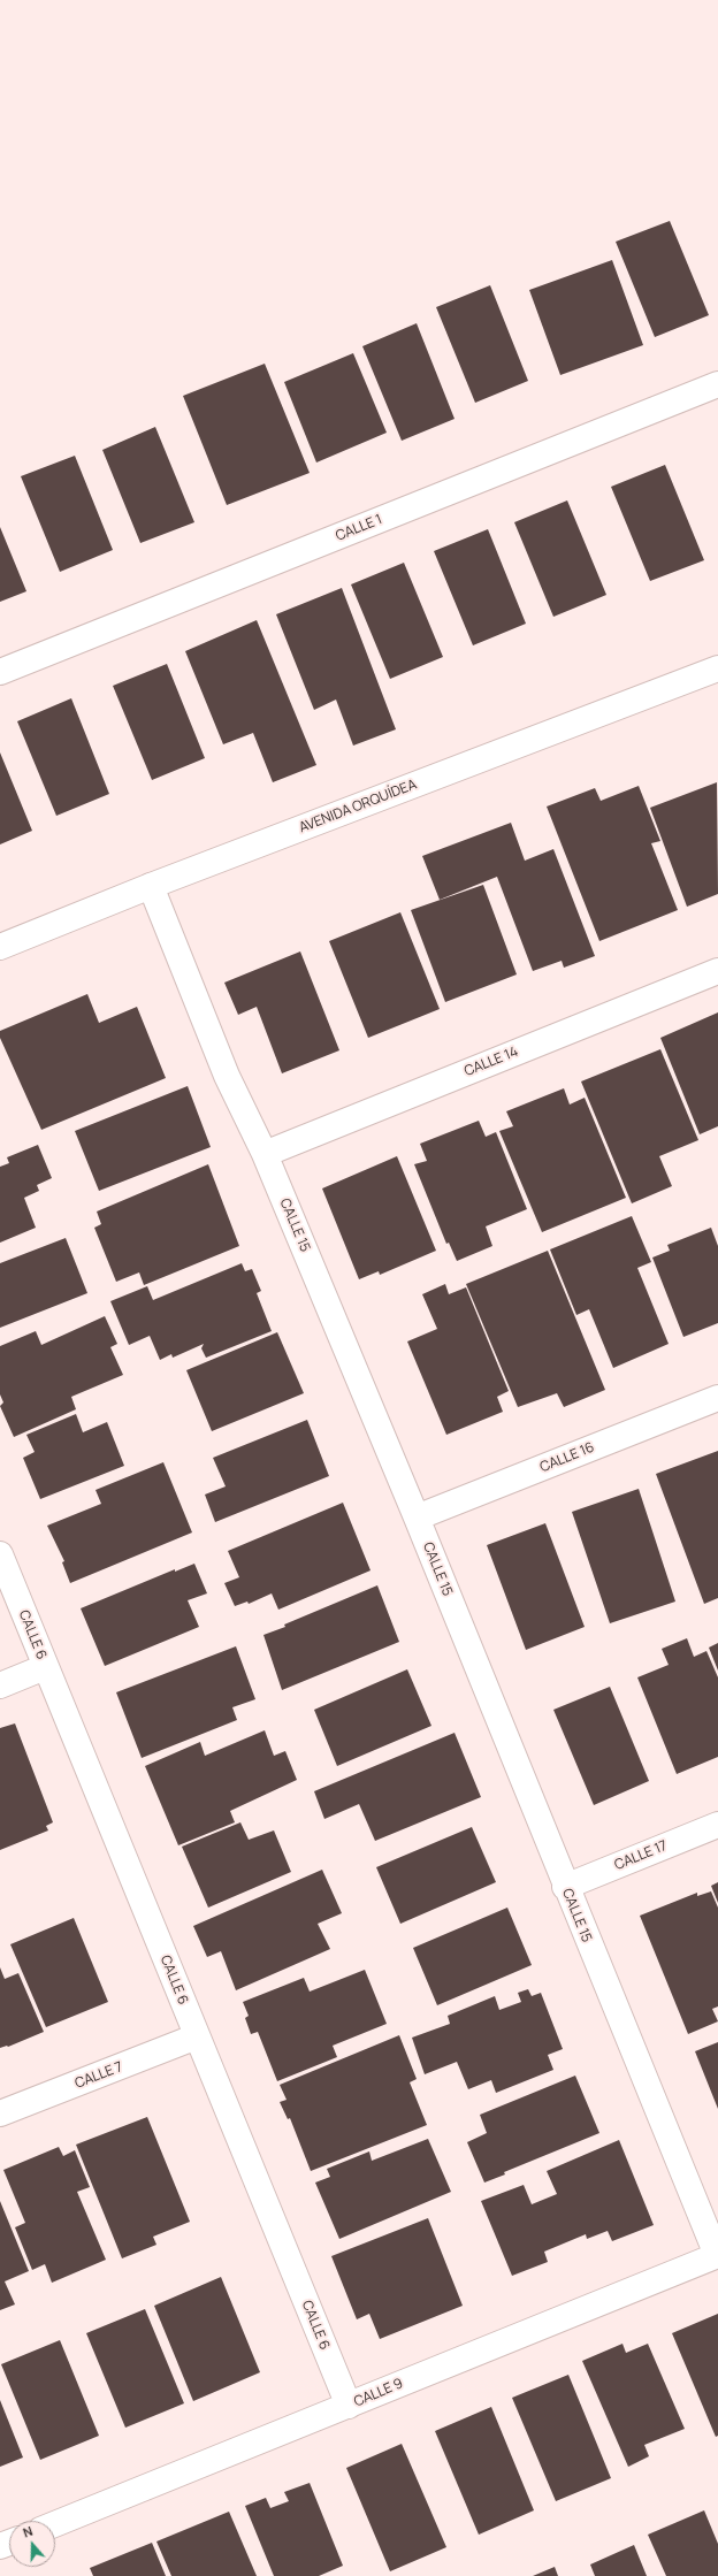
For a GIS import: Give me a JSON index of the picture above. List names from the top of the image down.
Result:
{
  "streets": {
    "street": [
      "CALLE 1",
      "AVENIDA ORQUÍDEA",
      "CALLE 14",
      "CALLE 15",
      "CALLE 16",
      "CALLE 6",
      "CALLE 17",
      "CALLE 7",
      "CALLE 9"
    ]
  },
  "crossings": [
    ["AVENIDA ORQUÍDEA", "CALLE 15"],
    ["CALLE 14", "CALLE 15"],
    ["CALLE 15", "CALLE 16"],
    ["CALLE 15", "CALLE 17"],
    ["CALLE 15", "CALLE 9"],
    ["CALLE 6", "CALLE 7"],
    ["CALLE 6", "CALLE 9"]
  ],
  "north": "top"
}
